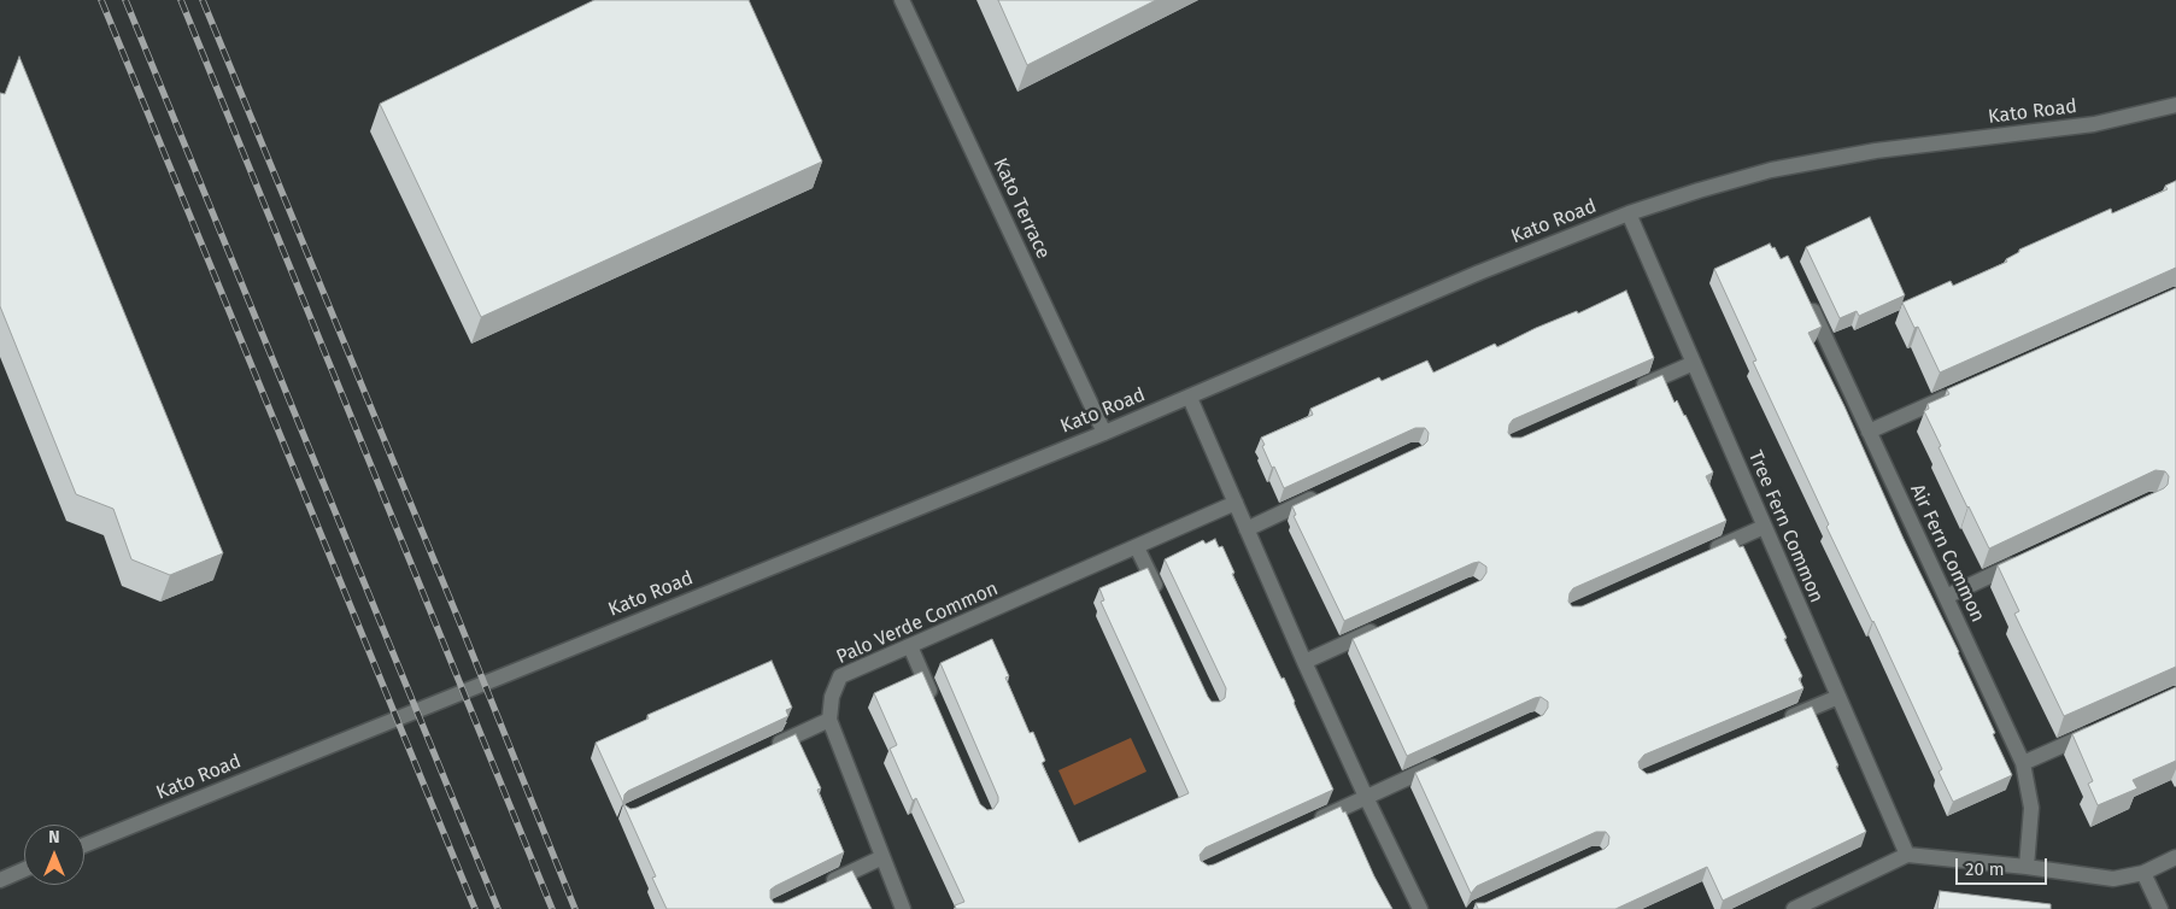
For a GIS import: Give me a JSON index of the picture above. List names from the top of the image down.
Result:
{
  "streets": {
    "street": [
      "Kato Road",
      "Kato Terrace",
      "Tree Fern Common",
      "Air Fern Common",
      "Palo Verde Common"
    ]
  },
  "crossings": [
    ["Kato Road", "Kato Terrace"],
    ["Kato Road", "Tree Fern Common"]
  ],
  "scale_bar": "20 m",
  "north": "top"
}
